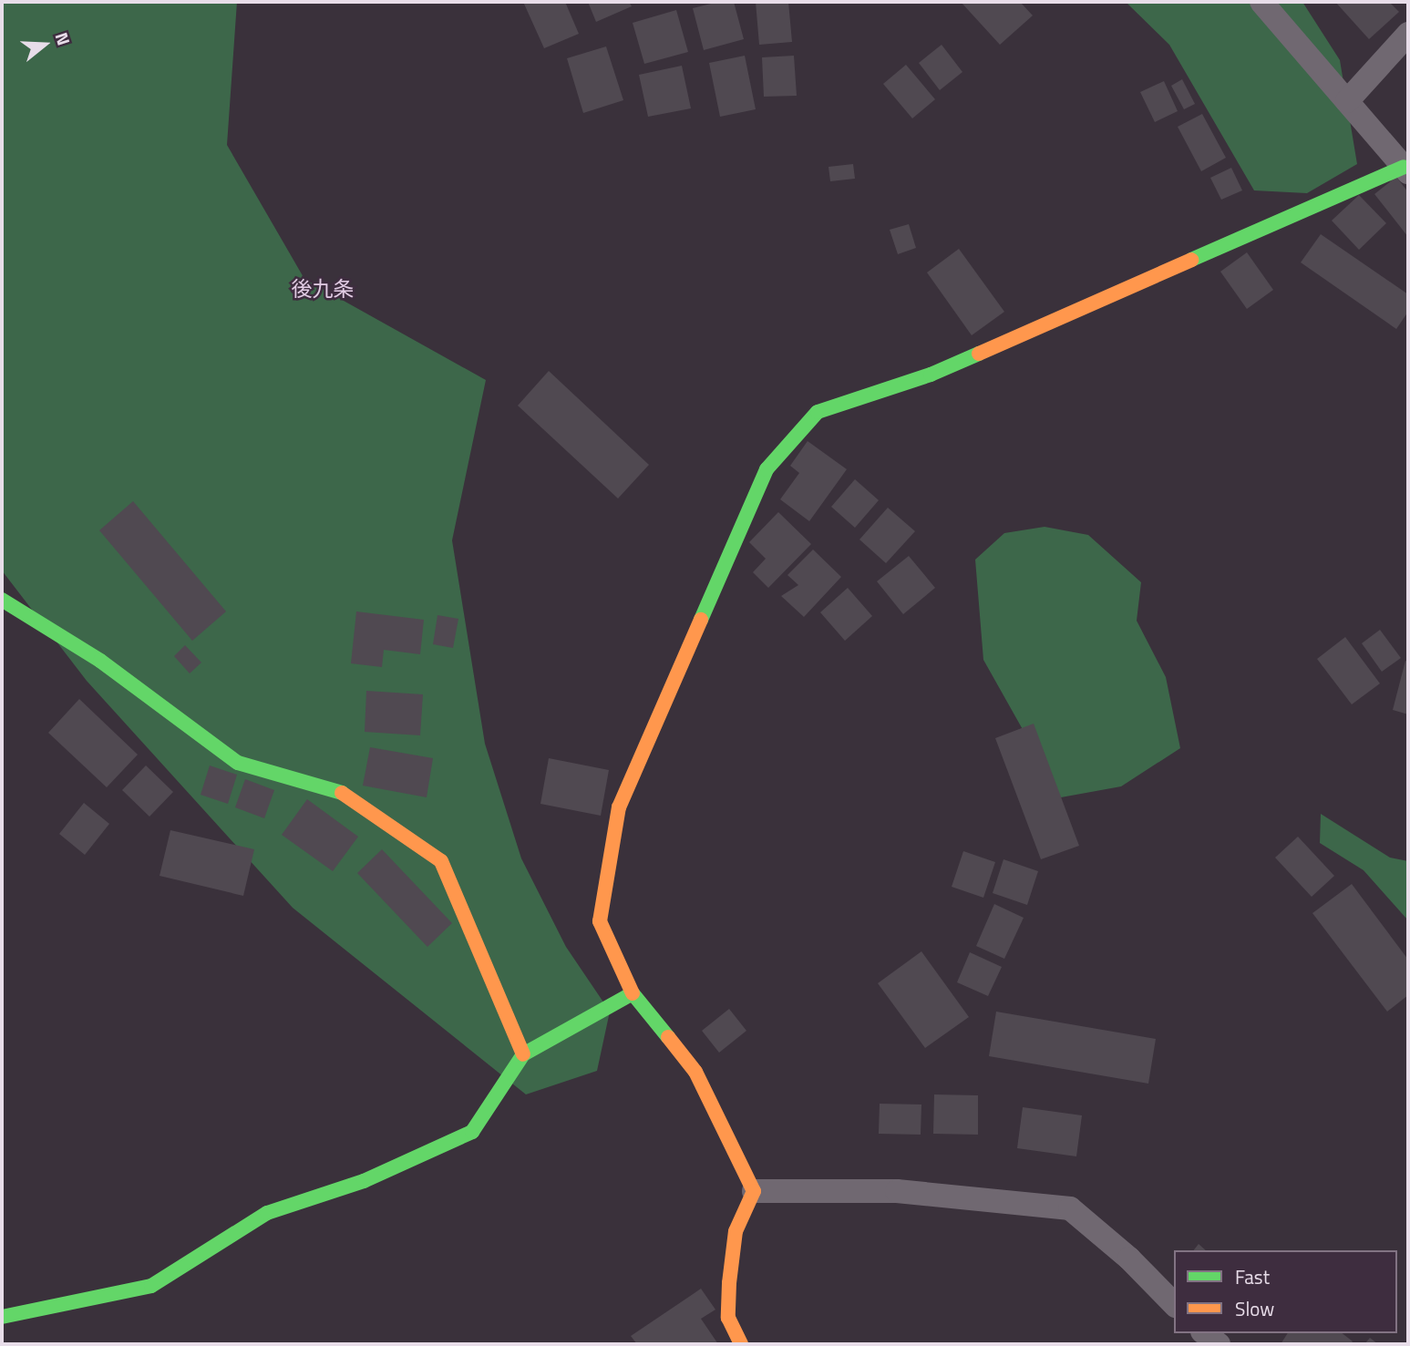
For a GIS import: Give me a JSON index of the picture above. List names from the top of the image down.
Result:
{
  "districts": ["後九条"],
  "legend": ["Fast", "Slow"],
  "north": "right"
}
